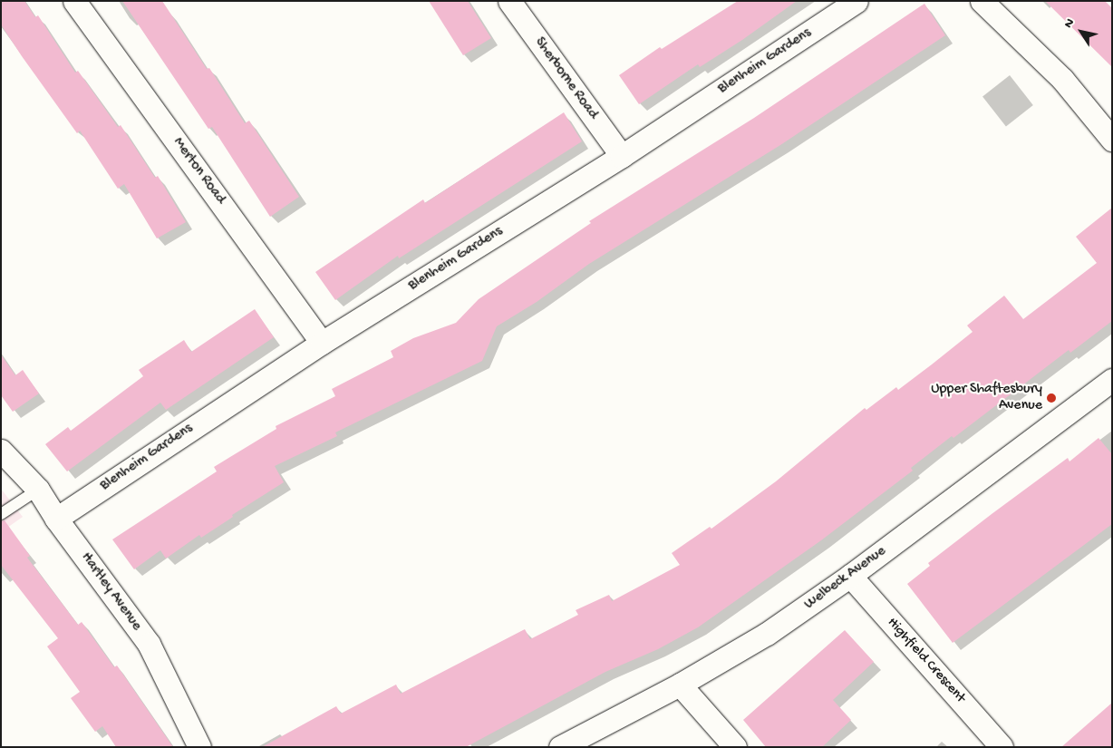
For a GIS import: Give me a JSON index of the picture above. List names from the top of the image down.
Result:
{
  "streets": {
    "street": [
      "Blenheim Gardens",
      "Sherborne Road",
      "Merton Road",
      "Welbeck Avenue",
      "Hartley Avenue",
      "Highfield Crescent"
    ]
  },
  "crossings": [
    ["Blenheim Gardens", "Sherborne Road"],
    ["Blenheim Gardens", "Merton Road"],
    ["Blenheim Gardens", "Hartley Avenue"],
    ["Welbeck Avenue", "Highfield Crescent"]
  ],
  "places": ["Upper Shaftesbury Avenue"],
  "north": "top left"
}
